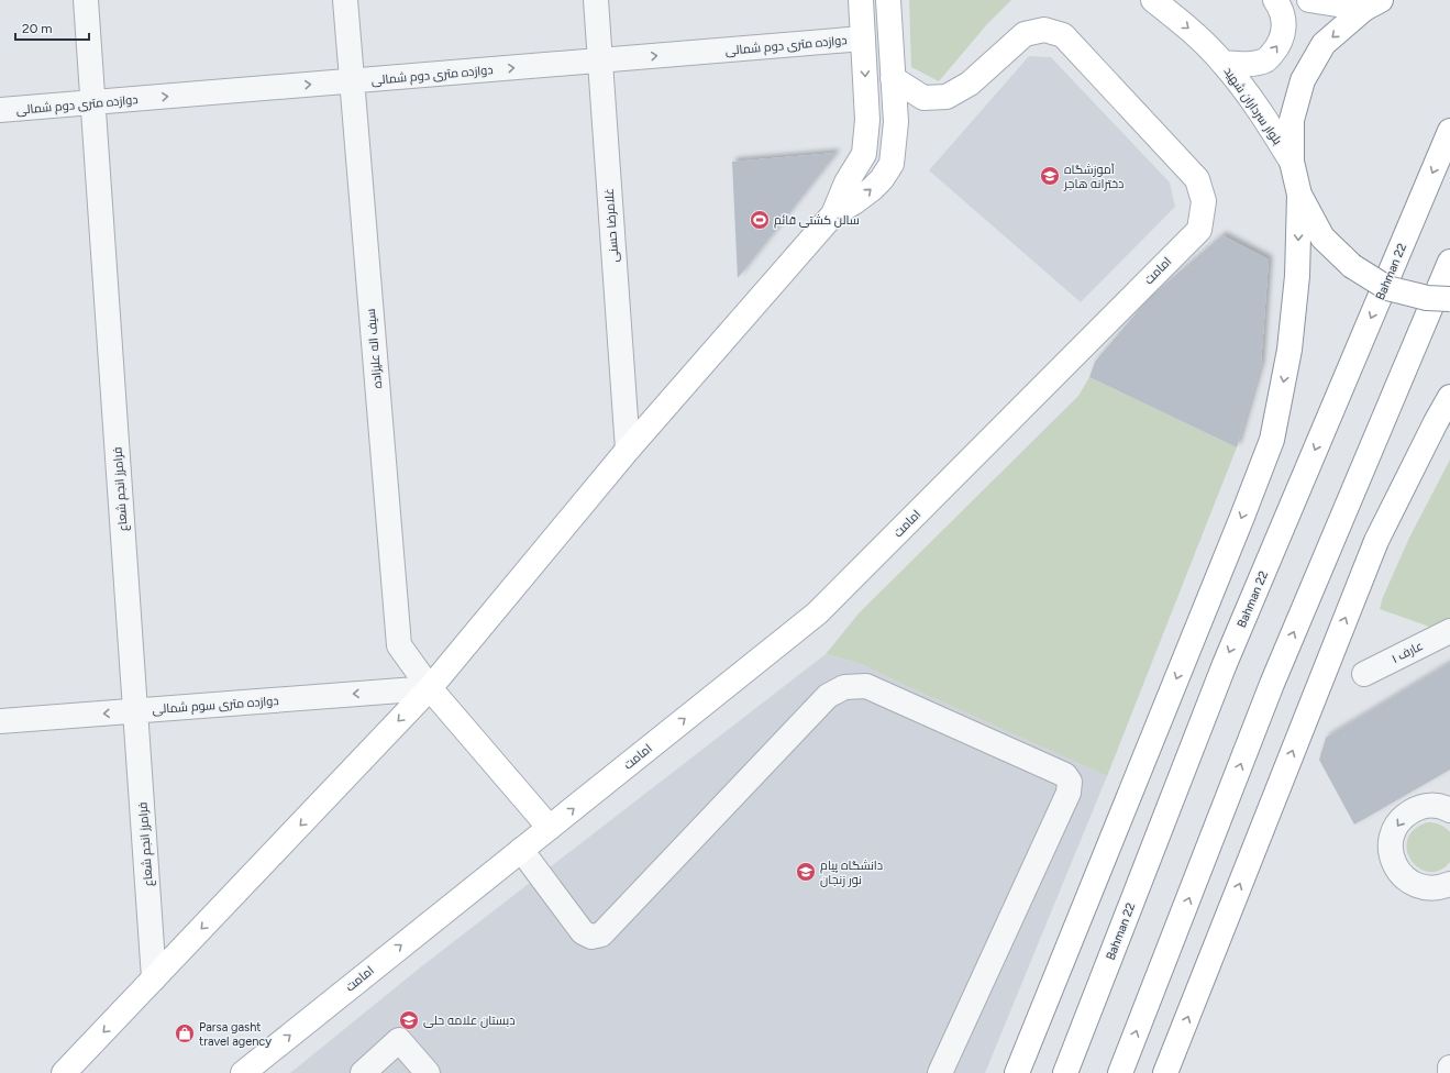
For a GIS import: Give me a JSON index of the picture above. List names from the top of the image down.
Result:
{
  "streets": {
    "main road": ["بلوار سرداران شهید", "امامت", "Bahman 22"],
    "street": [
      "دوازده متری دوم شمالی",
      "غلامرضا حسنی",
      "سیف اله علیزاده",
      "فرامرز انجم شعاع",
      "عارف ۱",
      "دوازده متری سوم شمالی"
    ]
  },
  "crossings": [
    ["دوازده متری دوم شمالی", "غلامرضا حسنی"],
    ["دوازده متری دوم شمالی", "سیف اله علیزاده"],
    ["دوازده متری دوم شمالی", "فرامرز انجم شعاع"],
    ["سیف اله علیزاده", "دوازده متری سوم شمالی"],
    ["فرامرز انجم شعاع", "دوازده متری سوم شمالی"]
  ],
  "one_way": ["دوازده متری دوم شمالی", "بلوار سرداران شهید", "دوازده متری سوم شمالی"],
  "places": {
    "school or university": ["آموزشگاه دخترانه هاجر", "دانشگاه پیام نور زنجان", "دبستان علامه حلی"],
    "sports": ["سالن کشتی قائم"],
    "shop": ["Parsa gasht travel agency"]
  },
  "scale_bar": "20 m"
}
